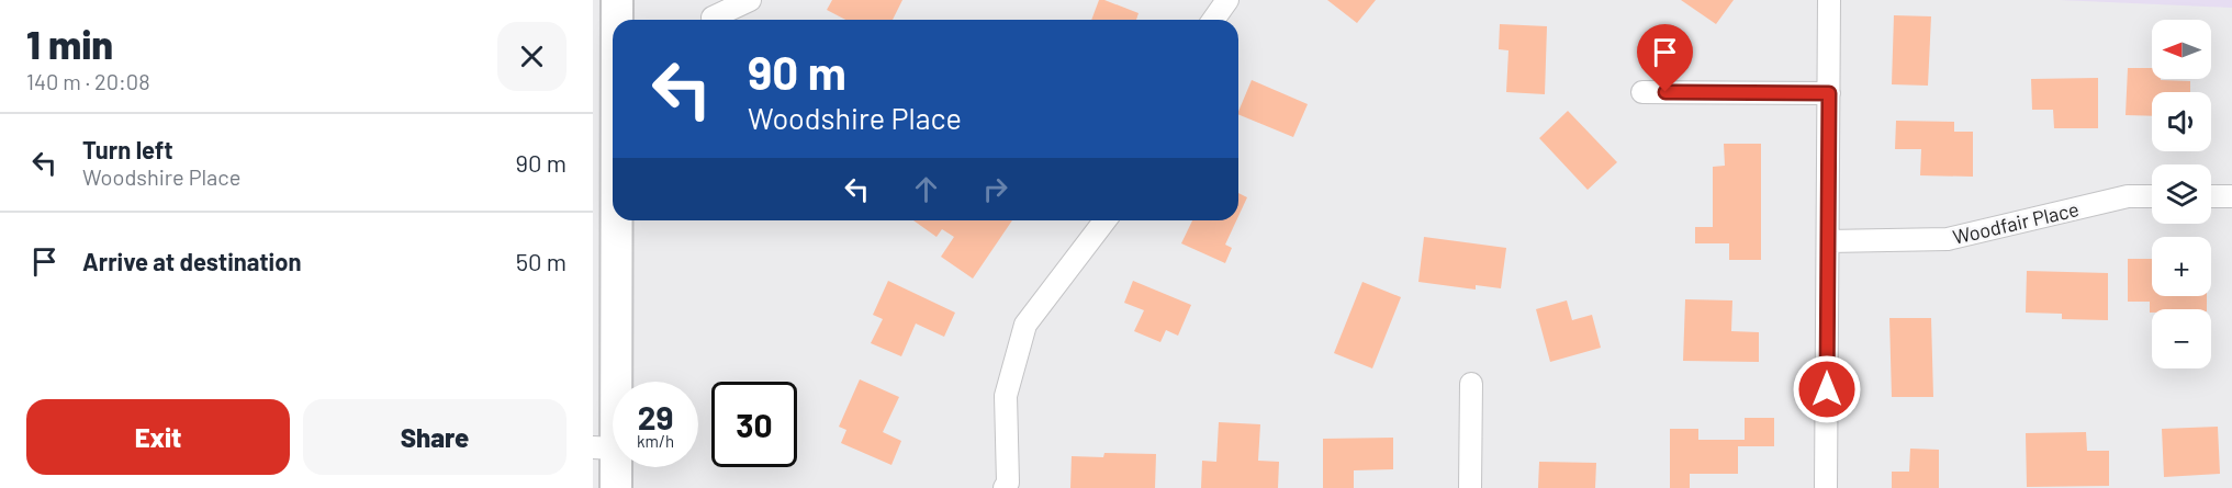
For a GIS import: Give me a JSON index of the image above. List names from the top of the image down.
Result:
{
  "streets": {
    "street": ["Woodfair Place"]
  },
  "north": "left",
  "page": {
    "heading": ["1 min", "140 m · 20:08"],
    "map_buttons": ["+", "−"],
    "turn": ["90 m", "Woodshire Place"],
    "list": [
      {
        "name": "Turn left",
        "note": "Woodshire Place",
        "value": "90 m"
      },
      {
        "name": "Arrive at destination",
        "value": "50 m"
      }
    ],
    "speed": "29 km/h",
    "limit": "30",
    "buttons": ["Exit", "Share"]
  }
}
